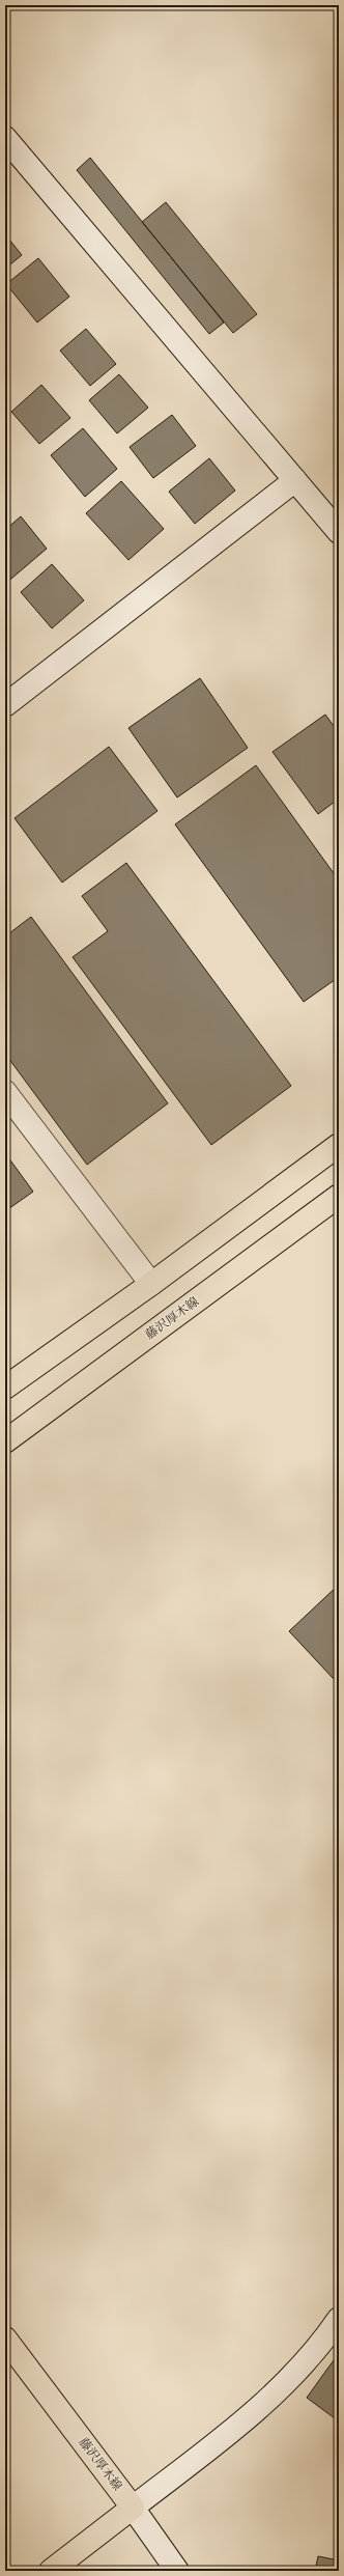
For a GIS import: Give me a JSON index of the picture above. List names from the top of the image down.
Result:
{
  "streets": {
    "main road": ["藤沢厚木線"]
  }
}
